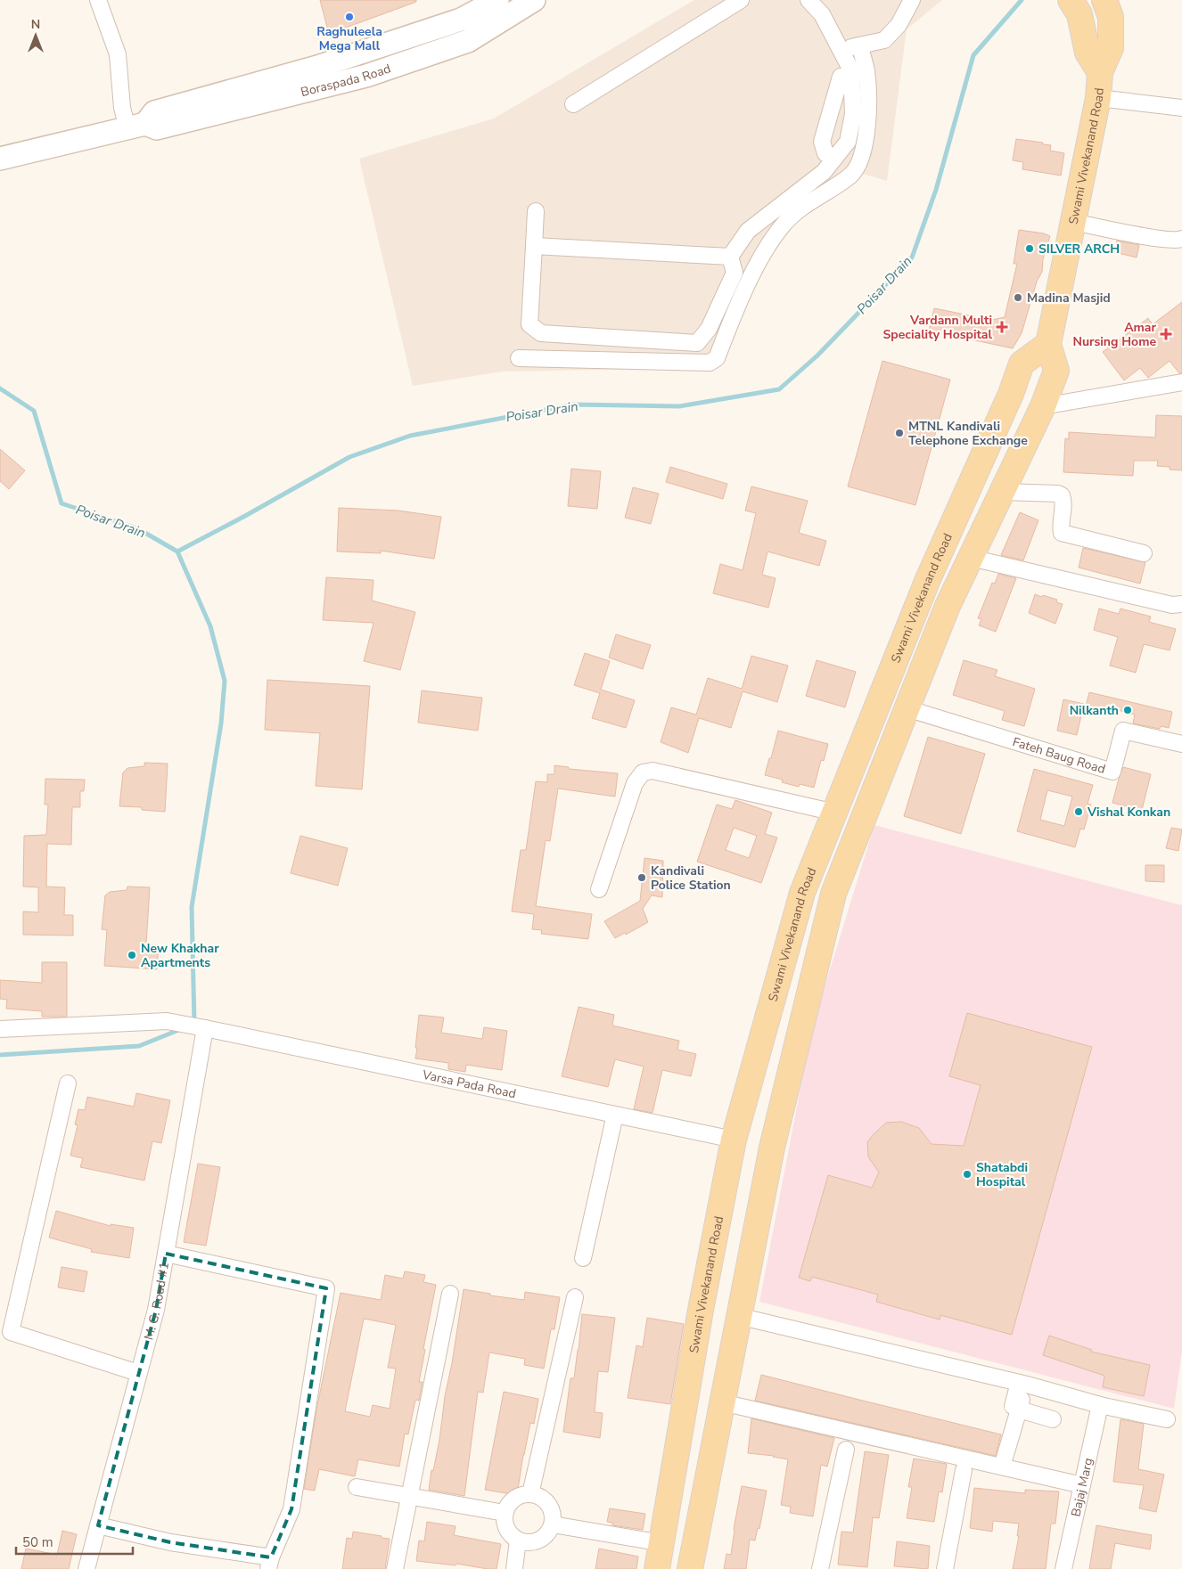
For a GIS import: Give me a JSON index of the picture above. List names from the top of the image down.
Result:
{
  "streets": {
    "main road": ["Boraspada Road", "Swami Vivekanand Road"],
    "street": [
      "Fateh Baug Road",
      "Varsa Pada Road",
      "M. G. Road #1",
      "Bajaj Marg"
    ]
  },
  "crossings": [
    ["Swami Vivekanand Road", "Fateh Baug Road"],
    ["Swami Vivekanand Road", "Varsa Pada Road"],
    ["Varsa Pada Road", "M. G. Road #1"]
  ],
  "water": ["Poisar Drain"],
  "places": {
    "other": [
      "Raghuleela Mega Mall",
      "SILVER ARCH",
      "Madina Masjid",
      "MTNL Kandivali Telephone Exchange",
      "Nilkanth",
      "Vishal Konkan",
      "Kandivali Police Station",
      "New Khakhar Apartments",
      "Shatabdi Hospital"
    ],
    "health": ["Vardann Multi Speciality Hospital", "Amar Nursing Home"]
  },
  "scale_bar": "50 m",
  "north": "top"
}
